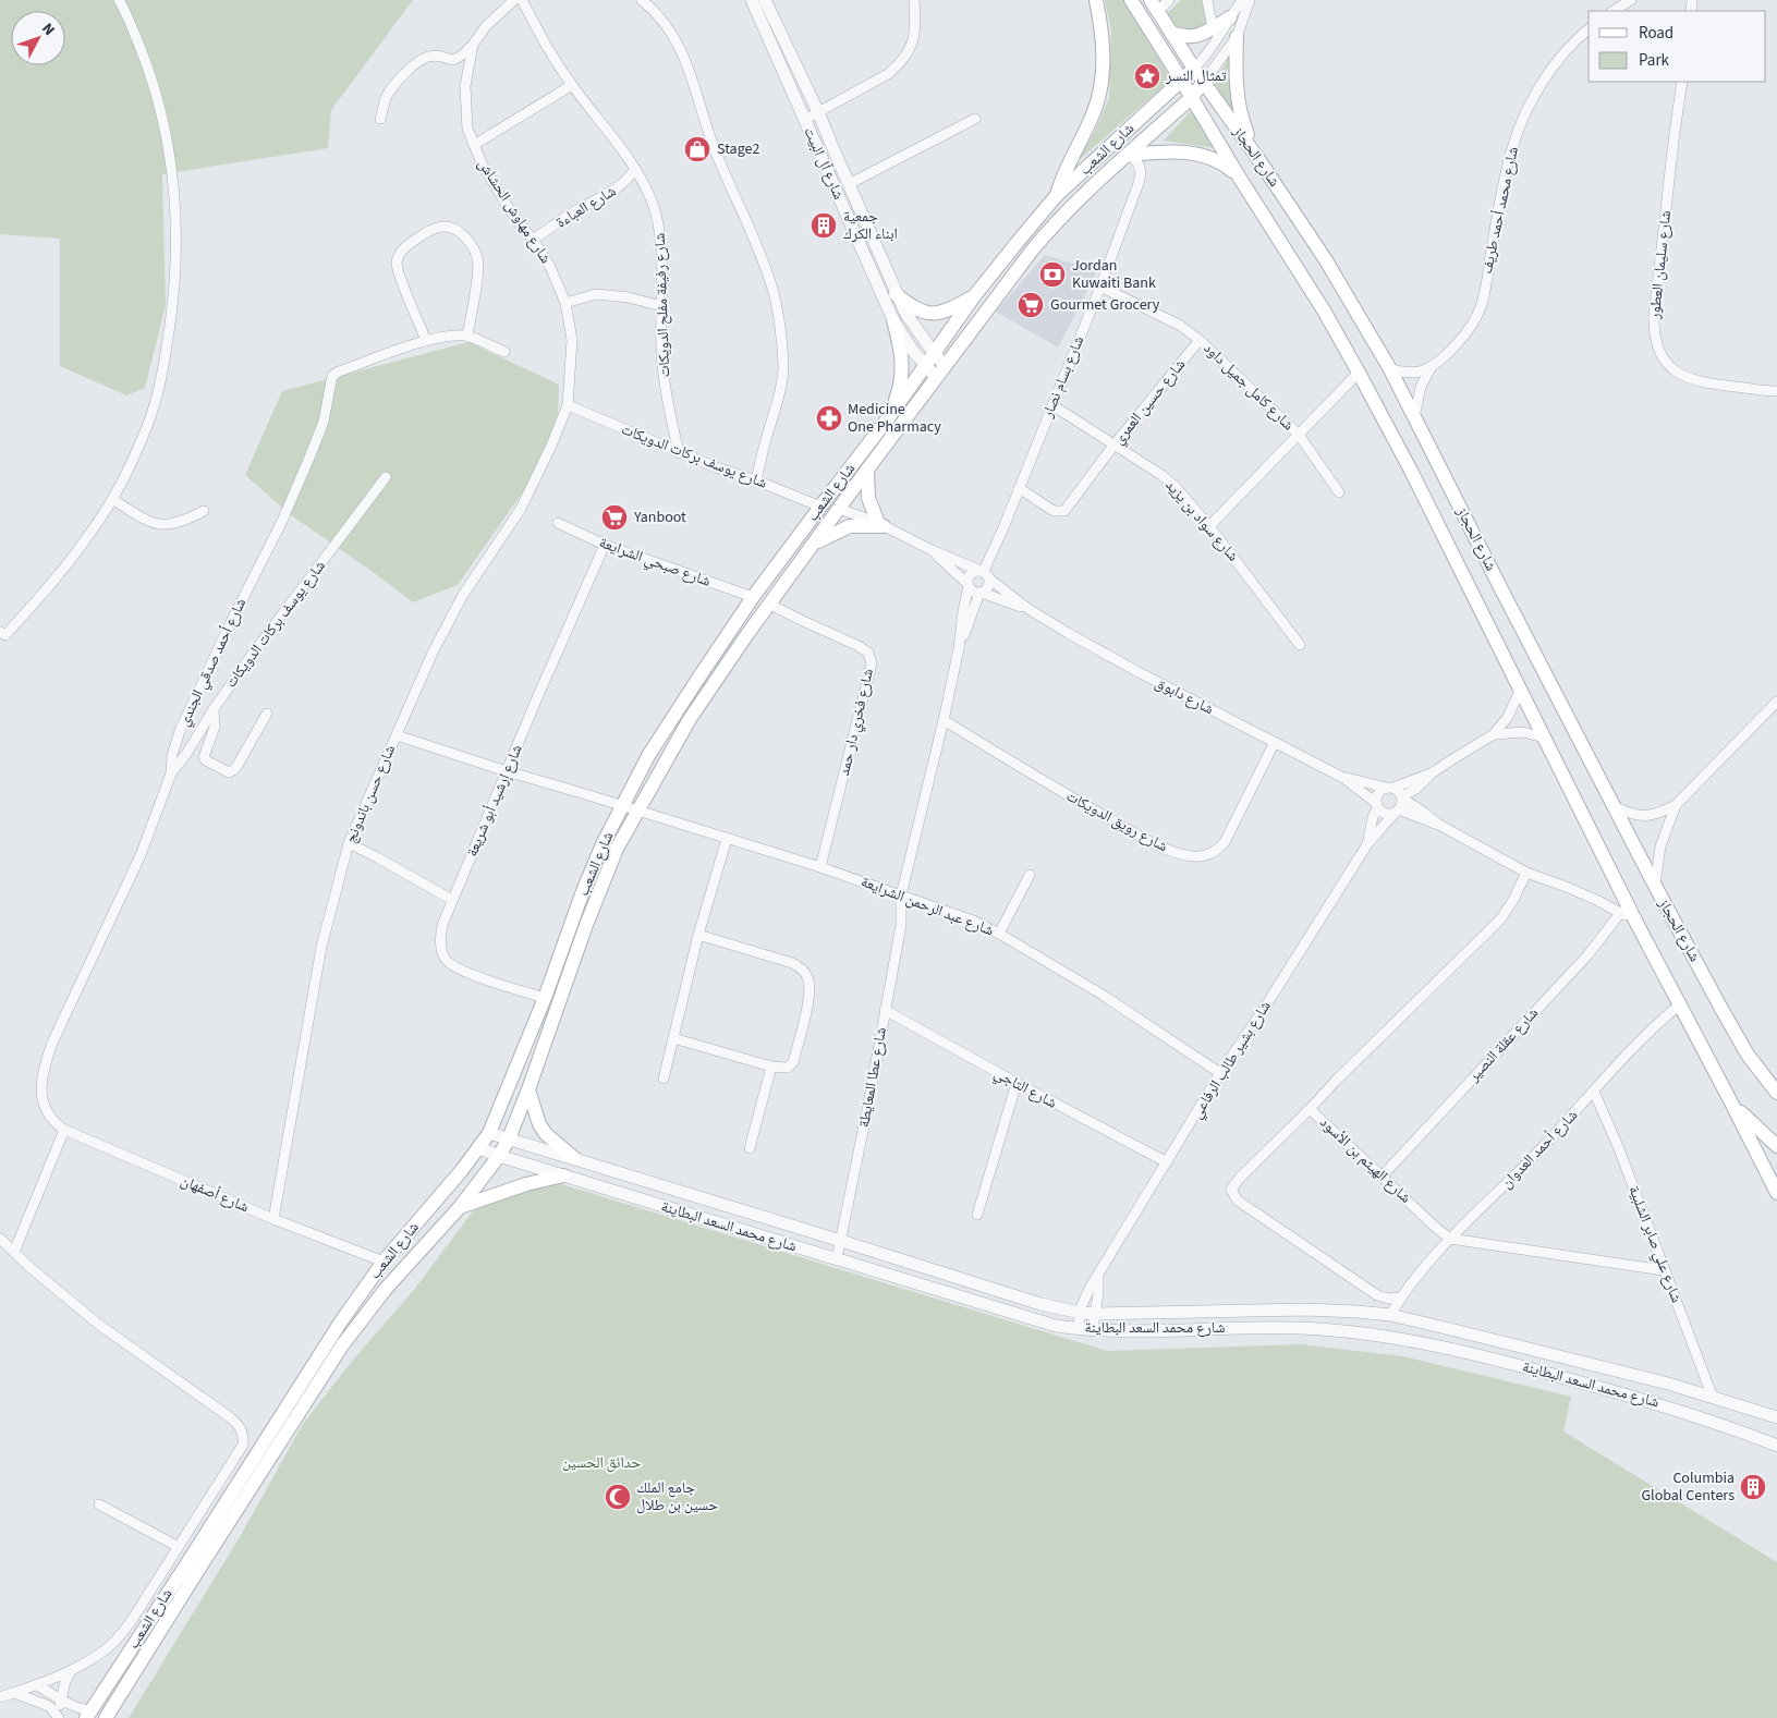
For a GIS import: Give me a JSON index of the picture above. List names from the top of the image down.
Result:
{
  "streets": {
    "main road": ["شارع الشعب", "شارع الحجاز"],
    "street": [
      "شارع آل البيت",
      "شارع العباءة",
      "شارع محمد أحمد طريف",
      "شارع مهاوش الحشاش",
      "شارع سليمان العطور",
      "شارع رفيفة مفلح الدويكات",
      "شارع بسام نصار",
      "شارع كامل جميل داود",
      "شارع حسين العمري",
      "شارع يوسف بركات الدويكات",
      "شارع سواد بن يزيد",
      "شارع صبحي الشرايعة",
      "شارع أحمد صدقي الجندي",
      "شارع دابوق",
      "شارع فخري دار حمد",
      "شارع حسن باندونج",
      "شارع إرشيد أبو شريعة",
      "شارع رويق الدويكات",
      "شارع عبد الرحمن الشرايعة",
      "شارع عقلة النصير",
      "شارع بشير طالب الرفاعي",
      "شارع عطا المعايطة",
      "شارع التاجي",
      "شارع أحمد العدوان",
      "شارع الهيثم بن الأسود",
      "شارع أصفهان",
      "شارع محمد السعد البطاينة",
      "شارع علي صابر الشلبية"
    ]
  },
  "crossings": [
    ["شارع الشعب", "شارع الحجاز"],
    ["شارع الشعب", "شارع آل البيت"],
    ["شارع الشعب", "شارع بسام نصار"],
    ["شارع الشعب", "شارع يوسف بركات الدويكات"],
    ["شارع الشعب", "شارع صبحي الشرايعة"],
    ["شارع الشعب", "شارع دابوق"],
    ["شارع الشعب", "شارع فخري دار حمد"],
    ["شارع الشعب", "شارع إرشيد أبو شريعة"],
    ["شارع الشعب", "شارع عبد الرحمن الشرايعة"],
    ["شارع الشعب", "شارع أصفهان"],
    ["شارع الشعب", "شارع محمد السعد البطاينة"],
    ["شارع الحجاز", "شارع محمد أحمد طريف"],
    ["شارع الحجاز", "شارع كامل جميل داود"],
    ["شارع الحجاز", "شارع أحمد العدوان"],
    ["شارع العباءة", "شارع مهاوش الحشاش"],
    ["شارع العباءة", "شارع رفيفة مفلح الدويكات"],
    ["شارع مهاوش الحشاش", "شارع يوسف بركات الدويكات"],
    ["شارع مهاوش الحشاش", "شارع حسن باندونج"],
    ["شارع رفيفة مفلح الدويكات", "شارع يوسف بركات الدويكات"],
    ["شارع بسام نصار", "شارع حسين العمري"],
    ["شارع بسام نصار", "شارع سواد بن يزيد"],
    ["شارع بسام نصار", "شارع دابوق"],
    ["شارع كامل جميل داود", "شارع حسين العمري"],
    ["شارع كامل جميل داود", "شارع سواد بن يزيد"],
    ["شارع حسين العمري", "شارع سواد بن يزيد"],
    ["شارع يوسف بركات الدويكات", "شارع أحمد صدقي الجندي"],
    ["شارع يوسف بركات الدويكات", "شارع حسن باندونج"],
    ["شارع صبحي الشرايعة", "شارع إرشيد أبو شريعة"],
    ["شارع أحمد صدقي الجندي", "شارع أصفهان"],
    ["شارع دابوق", "شارع رويق الدويكات"],
    ["شارع دابوق", "شارع بشير طالب الرفاعي"],
    ["شارع فخري دار حمد", "شارع عبد الرحمن الشرايعة"],
    ["شارع حسن باندونج", "شارع عبد الرحمن الشرايعة"],
    ["شارع حسن باندونج", "شارع أصفهان"],
    ["شارع إرشيد أبو شريعة", "شارع عبد الرحمن الشرايعة"],
    ["شارع عبد الرحمن الشرايعة", "شارع بشير طالب الرفاعي"],
    ["شارع عبد الرحمن الشرايعة", "شارع عطا المعايطة"],
    ["شارع عقلة النصير", "شارع الهيثم بن الأسود"],
    ["شارع بشير طالب الرفاعي", "شارع التاجي"],
    ["شارع بشير طالب الرفاعي", "شارع محمد السعد البطاينة"],
    ["شارع عطا المعايطة", "شارع التاجي"],
    ["شارع عطا المعايطة", "شارع محمد السعد البطاينة"],
    ["شارع أحمد العدوان", "شارع الهيثم بن الأسود"],
    ["شارع أحمد العدوان", "شارع محمد السعد البطاينة"],
    ["شارع أحمد العدوان", "شارع علي صابر الشلبية"],
    ["شارع محمد السعد البطاينة", "شارع علي صابر الشلبية"]
  ],
  "parks": ["حدائق الحسين"],
  "places": {
    "place": ["تمثال النسر"],
    "shop": ["Stage2"],
    "building": ["جمعية ابناء الكرك", "Columbia Global Centers"],
    "bank": ["Jordan Kuwaiti Bank"],
    "supermarket": ["Gourmet Grocery", "Yanboot"],
    "pharmacy": ["Medicine One Pharmacy"],
    "mosque": ["جامع الملك حسين بن طلال"]
  },
  "legend": ["Road", "Park"],
  "north": "top right"
}
